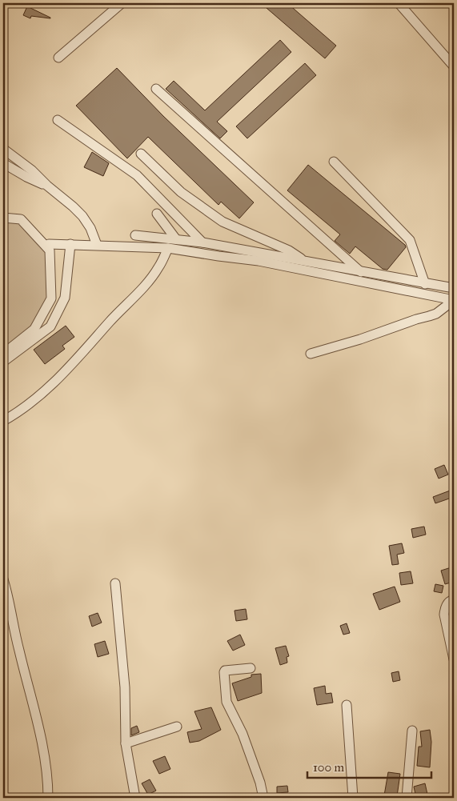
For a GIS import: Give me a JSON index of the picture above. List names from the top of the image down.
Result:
{
  "scale_bar": "100 m"
}
